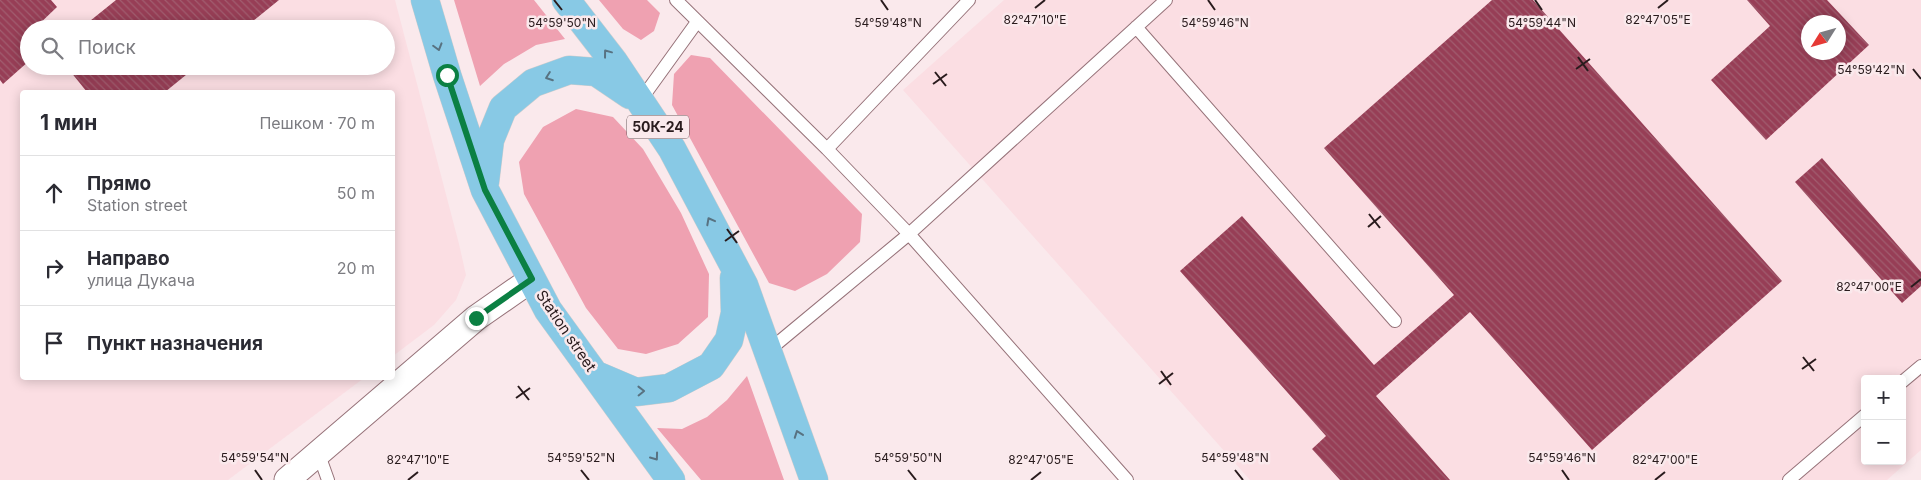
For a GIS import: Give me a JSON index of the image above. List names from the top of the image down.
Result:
{
  "streets": {
    "main road": ["50К-24", "Station street"]
  },
  "north": "bottom left",
  "page": {
    "search": "Поиск",
    "heading": ["1 мин", "Пешком · 70 m"],
    "list": [
      ["Прямо", "Station street", "50 m"],
      ["Направо", "улица Дукача", "20 m"],
      "Пункт назначения"
    ],
    "map_buttons": ["+", "−"]
  },
  "coordinates": [
    "82°47'10\"E",
    "82°47'05\"E",
    "54°59'50\"N",
    "54°59'48\"N",
    "54°59'46\"N",
    "54°59'44\"N",
    "54°59'42\"N",
    "82°47'00\"E",
    "54°59'54\"N",
    "54°59'52\"N"
  ]
}
